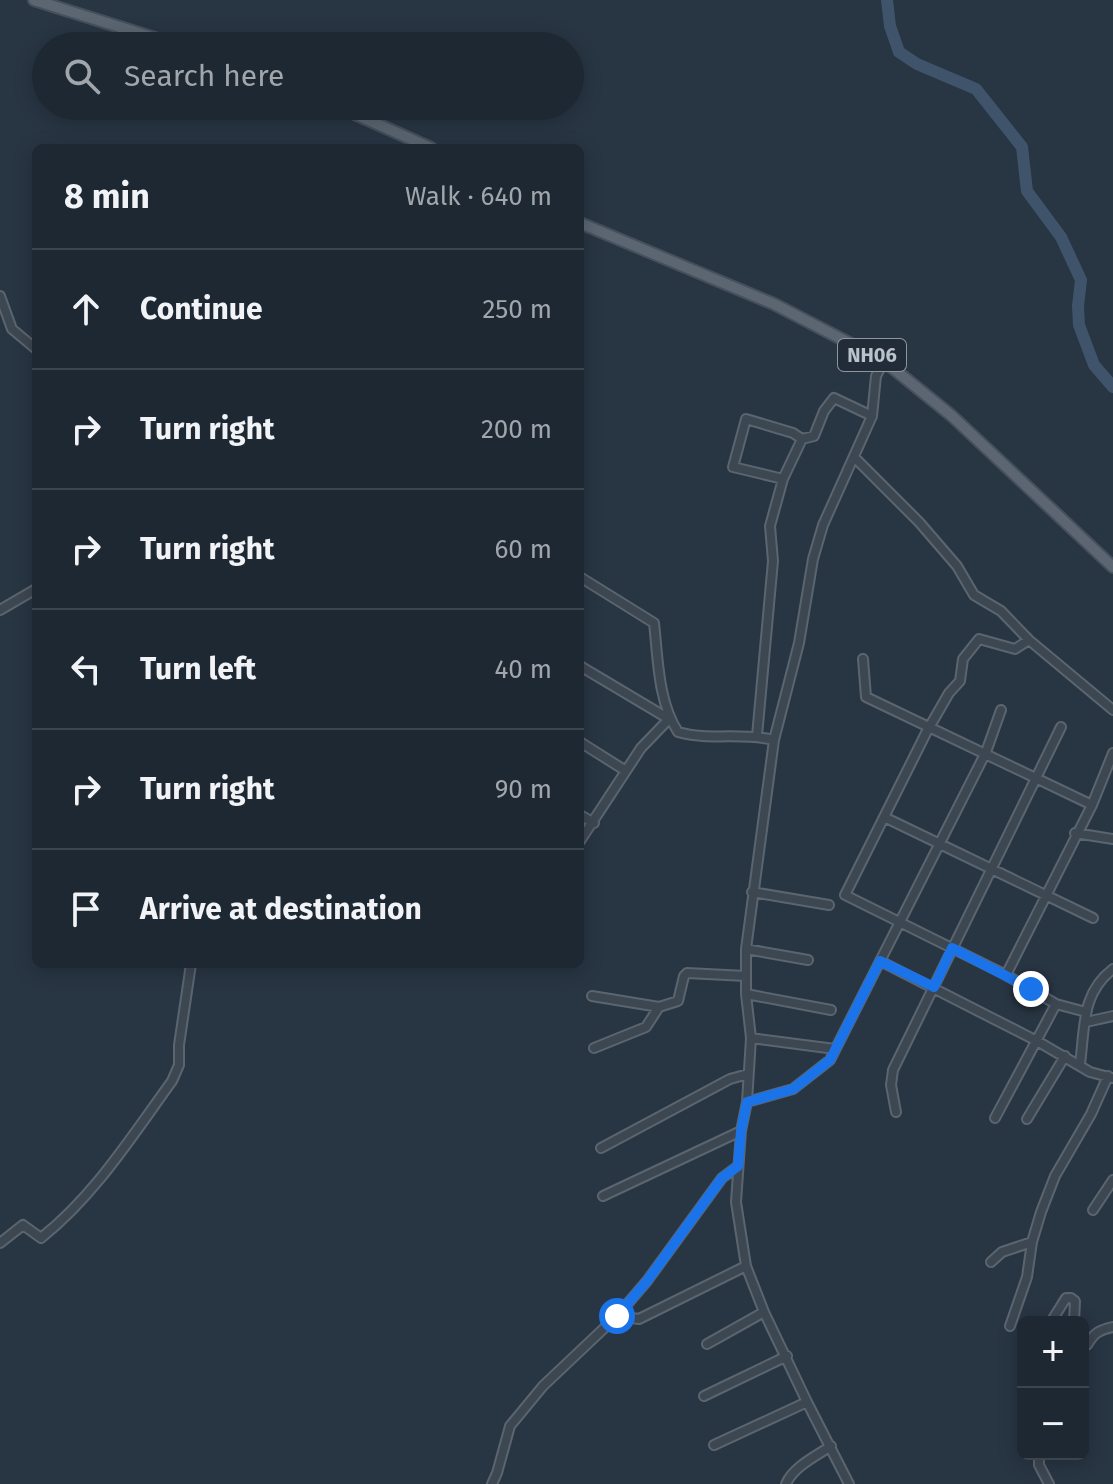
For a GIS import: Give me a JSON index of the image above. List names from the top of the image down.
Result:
{
  "streets": {
    "main road": ["NH06"]
  },
  "page": {
    "search": "Search here",
    "heading": ["8 min", "Walk · 640 m"],
    "list": [
      ["Continue", "250 m"],
      ["Turn right", "200 m"],
      ["Turn right", "60 m"],
      ["Turn left", "40 m"],
      ["Turn right", "90 m"],
      "Arrive at destination"
    ],
    "map_buttons": ["+", "−"]
  }
}
